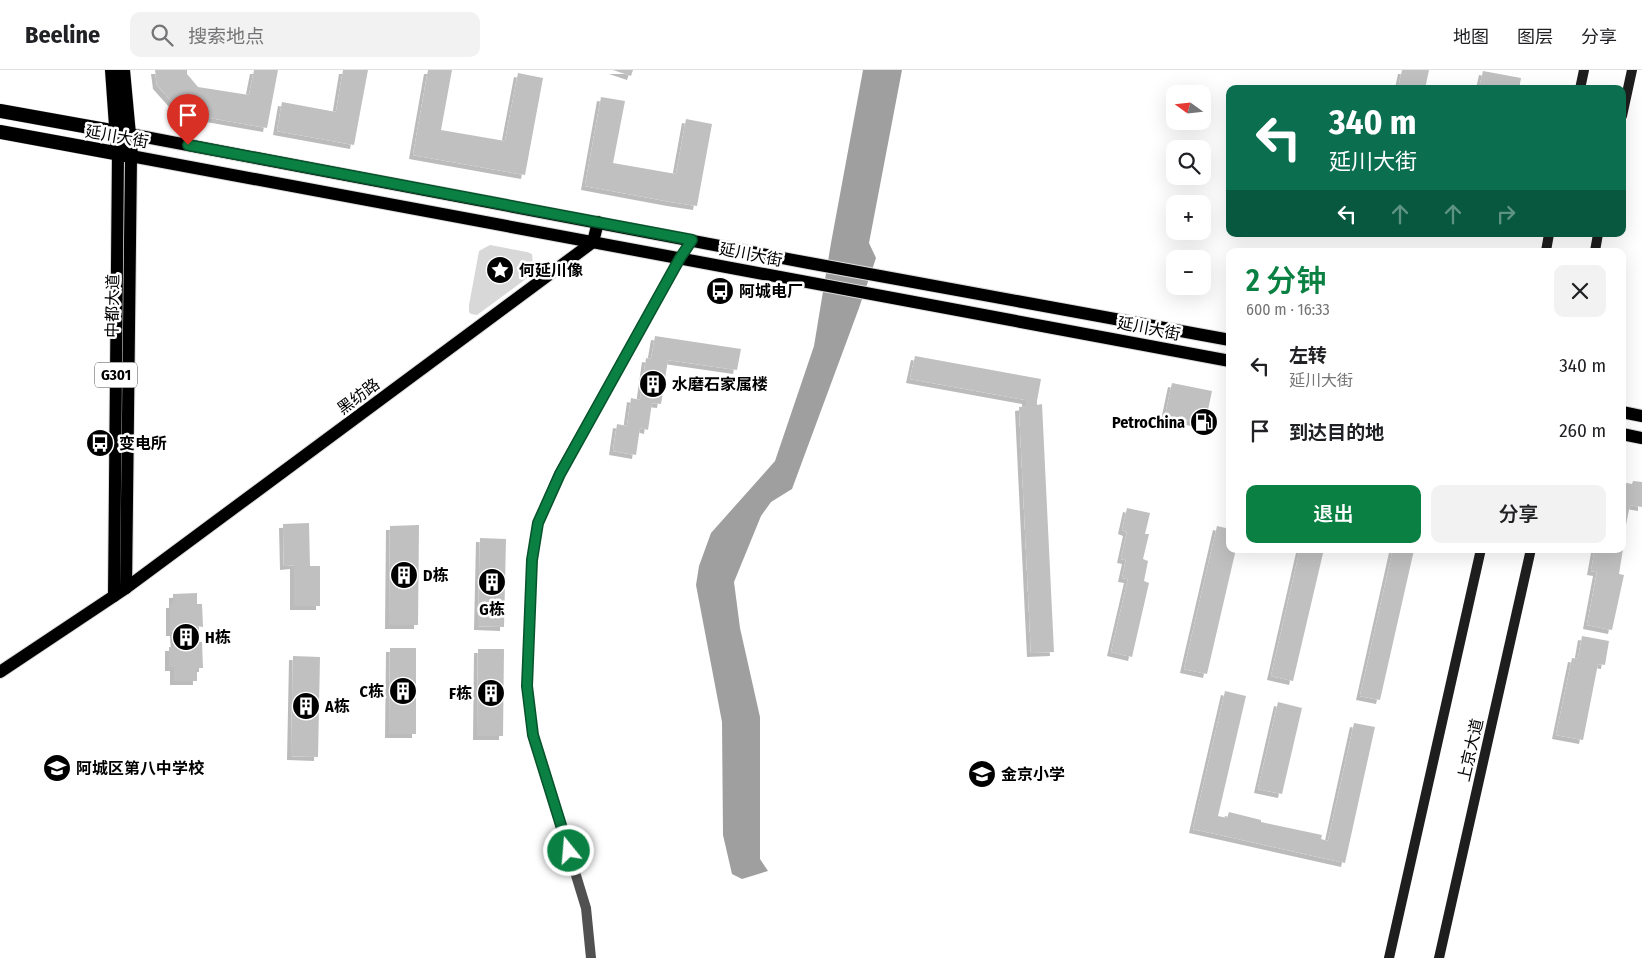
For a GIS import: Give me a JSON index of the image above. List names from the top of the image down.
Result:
{
  "streets": {
    "highway": ["延川大街", "中都大道", "G301"],
    "main road": ["黑纺路", "上京大道"]
  },
  "crossings": [
    ["延川大街", "中都大道"],
    ["延川大街", "黑纺路"],
    ["中都大道", "黑纺路"]
  ],
  "places": {
    "place": ["何延川像"],
    "bus stop": ["阿城电厂", "变电所"],
    "building": [
      "水磨石家属楼",
      "D栋",
      "G栋",
      "H栋",
      "C栋",
      "F栋",
      "A栋"
    ],
    "fuel station": ["PetroChina"],
    "school or university": ["阿城区第八中学校", "金京小学"]
  },
  "north": "left",
  "page": {
    "header": "Beeline",
    "search": "搜索地点",
    "nav": ["地图", "图层", "分享"],
    "map_buttons": ["+", "−"],
    "turn": ["340 m", "延川大街"],
    "heading": ["2 分钟", "600 m · 16:33"],
    "list": [
      {
        "name": "左转",
        "note": "延川大街",
        "value": "340 m"
      },
      {
        "name": "到达目的地",
        "value": "260 m"
      }
    ],
    "buttons": ["退出", "分享"]
  }
}
